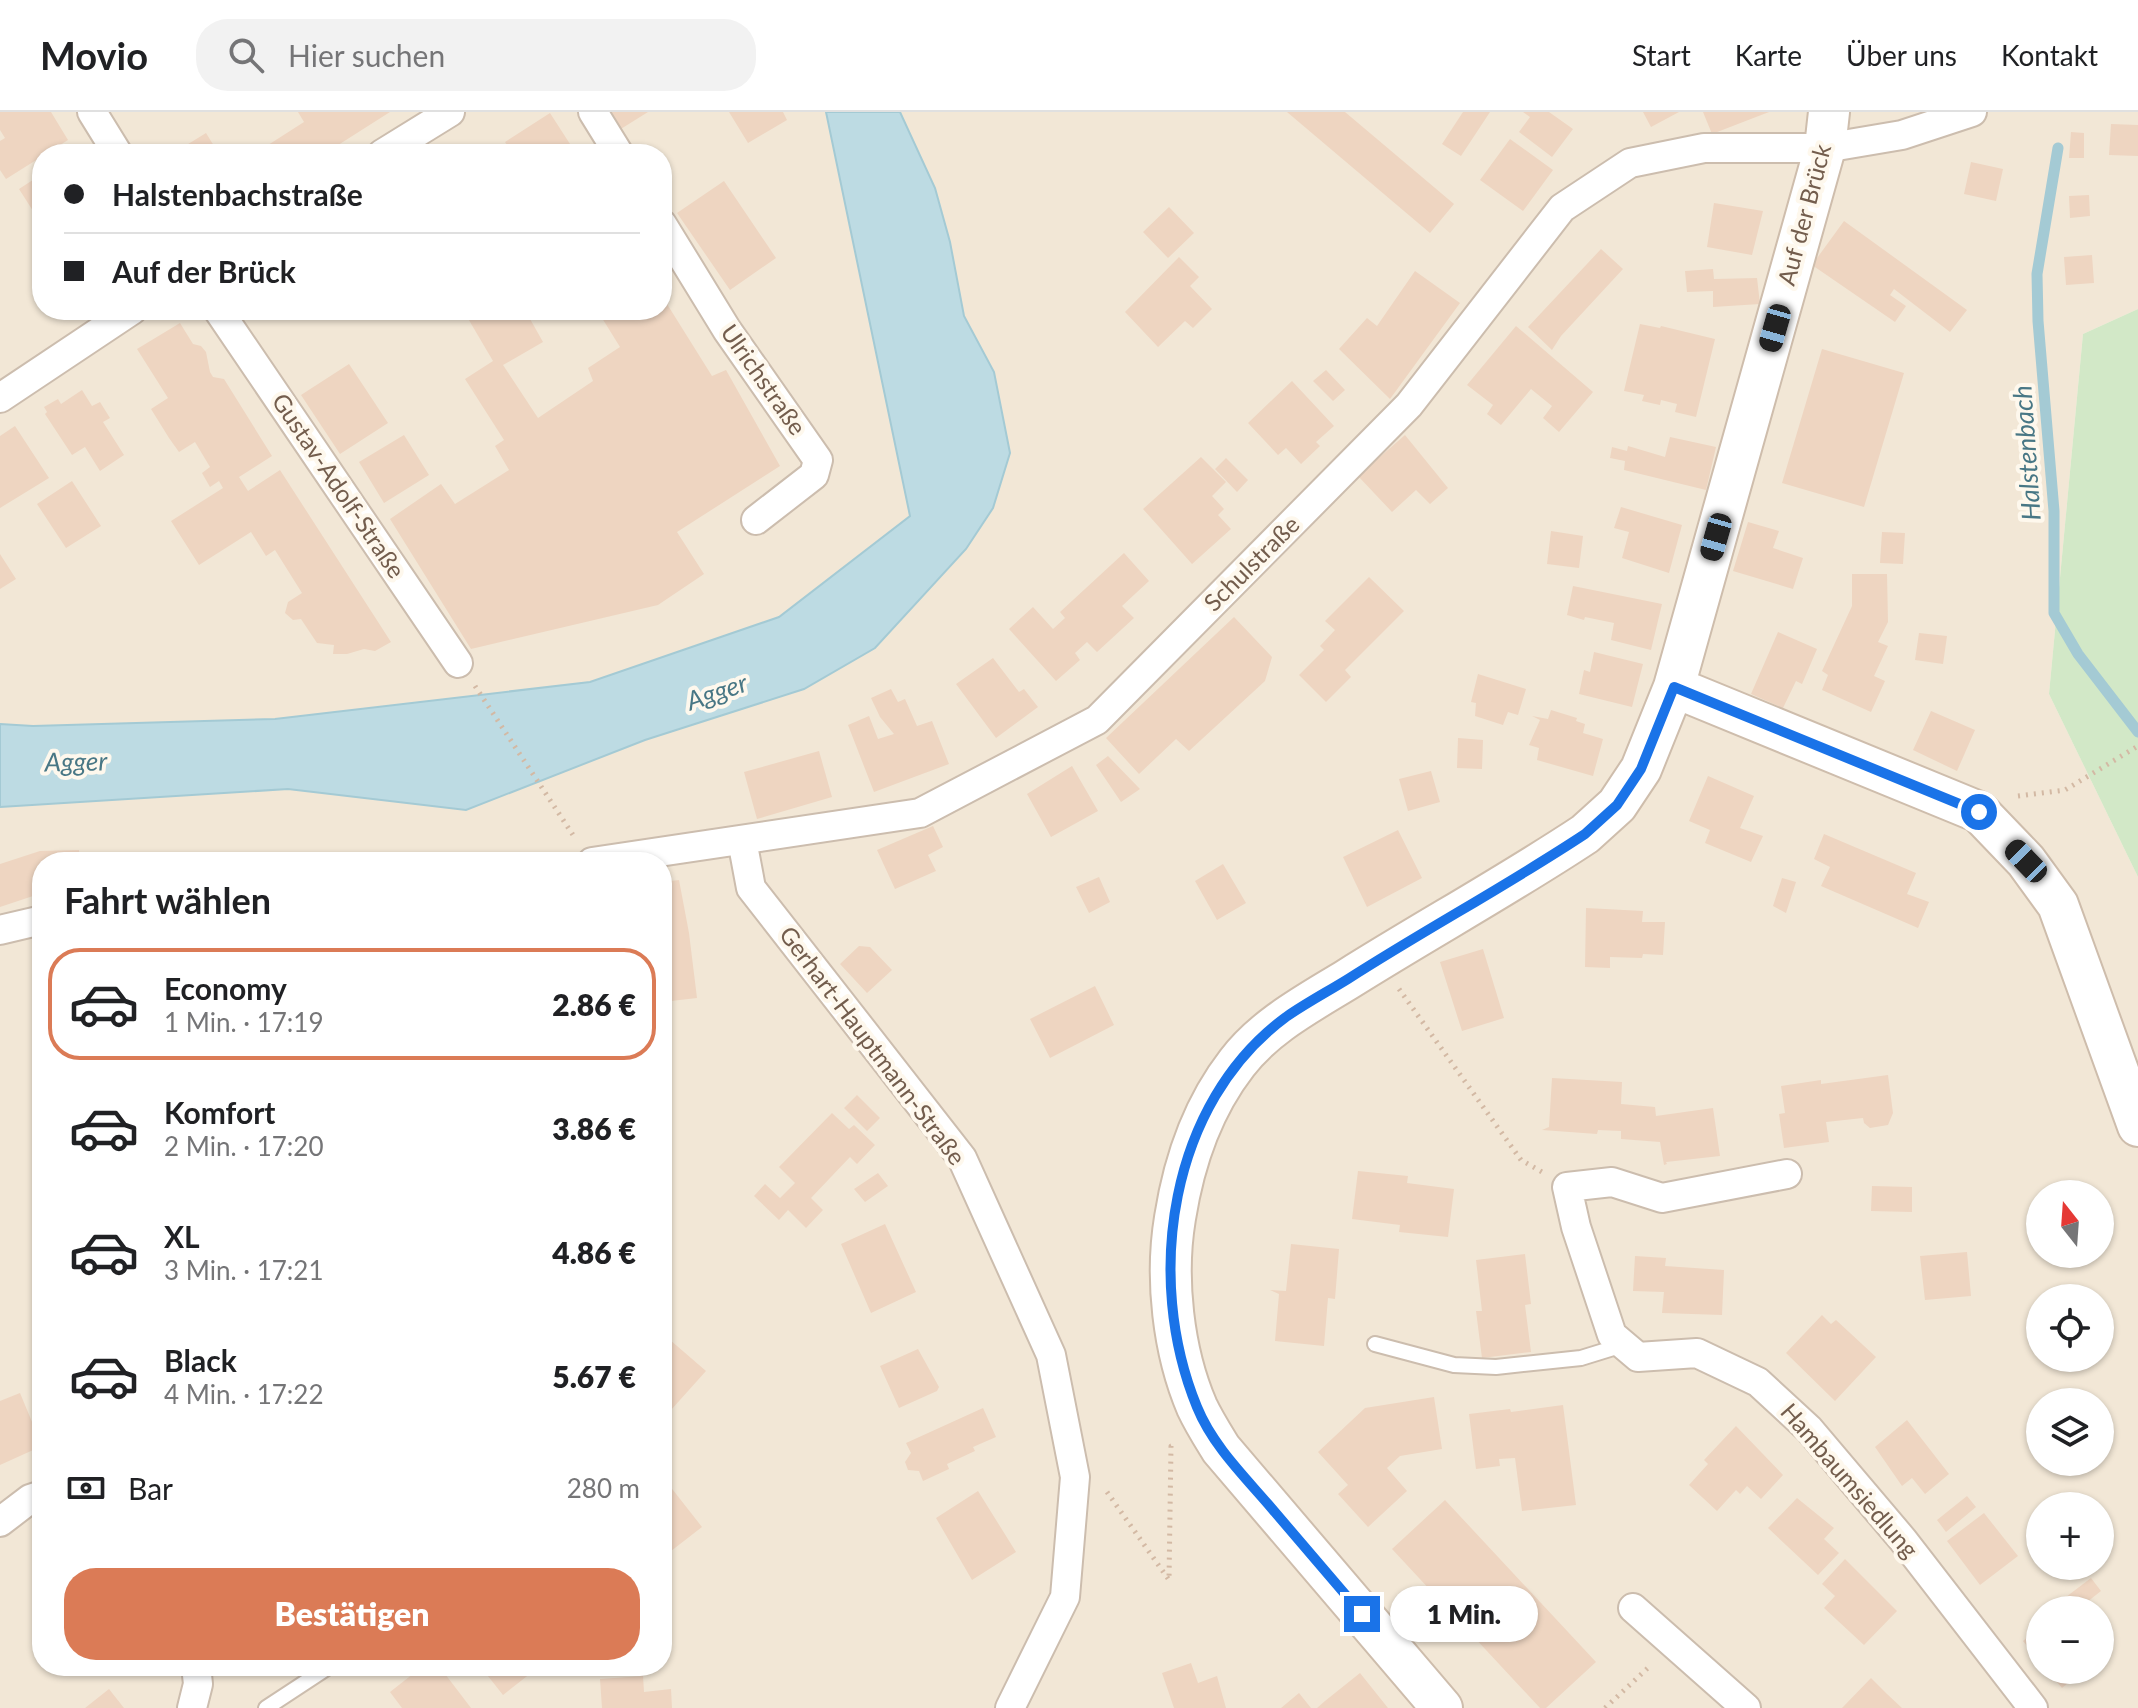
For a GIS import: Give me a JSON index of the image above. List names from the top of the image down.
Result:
{
  "streets": {
    "main road": ["Auf der Brück"],
    "street": [
      "Ulrichstraße",
      "Gustav-Adolf-Straße",
      "Schulstraße",
      "Gerhart-Hauptmann-Straße",
      "Hambaumsiedlung"
    ]
  },
  "crossings": [
    ["Auf der Brück", "Schulstraße"],
    ["Schulstraße", "Gerhart-Hauptmann-Straße"]
  ],
  "water": ["Halstenbach", "Agger"],
  "north": "top",
  "page": {
    "header": "Movio",
    "search": "Hier suchen",
    "nav": [
      "Start",
      "Karte",
      "Über uns",
      "Kontakt"
    ],
    "banner": ["Halstenbachstraße", "Auf der Brück"],
    "heading": "Fahrt wählen",
    "list": [
      {
        "name": "Economy",
        "note": "1 Min. · 17:19",
        "value": "2.86 €"
      },
      {
        "name": "Komfort",
        "note": "2 Min. · 17:20",
        "value": "3.86 €"
      },
      {
        "name": "XL",
        "note": "3 Min. · 17:21",
        "value": "4.86 €"
      },
      {
        "name": "Black",
        "note": "4 Min. · 17:22",
        "value": "5.67 €"
      }
    ],
    "map_buttons": ["+", "−"],
    "pay": ["Bar", "280 m"],
    "buttons": "Bestätigen",
    "bubble": "1 Min."
  }
}
